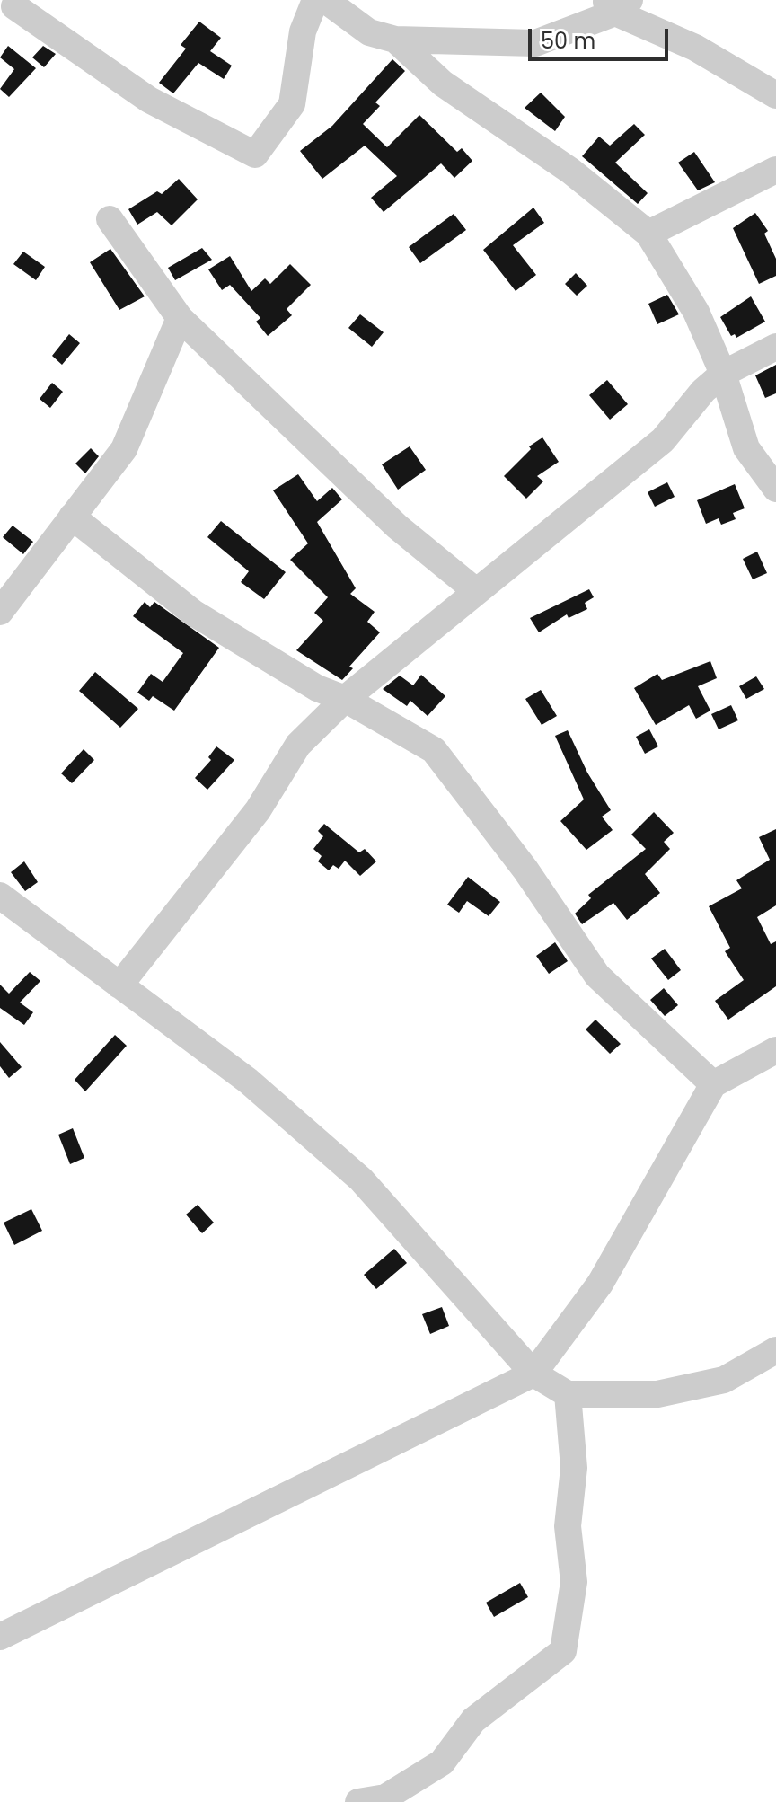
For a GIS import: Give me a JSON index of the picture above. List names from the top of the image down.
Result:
{
  "scale_bar": "50 m"
}
